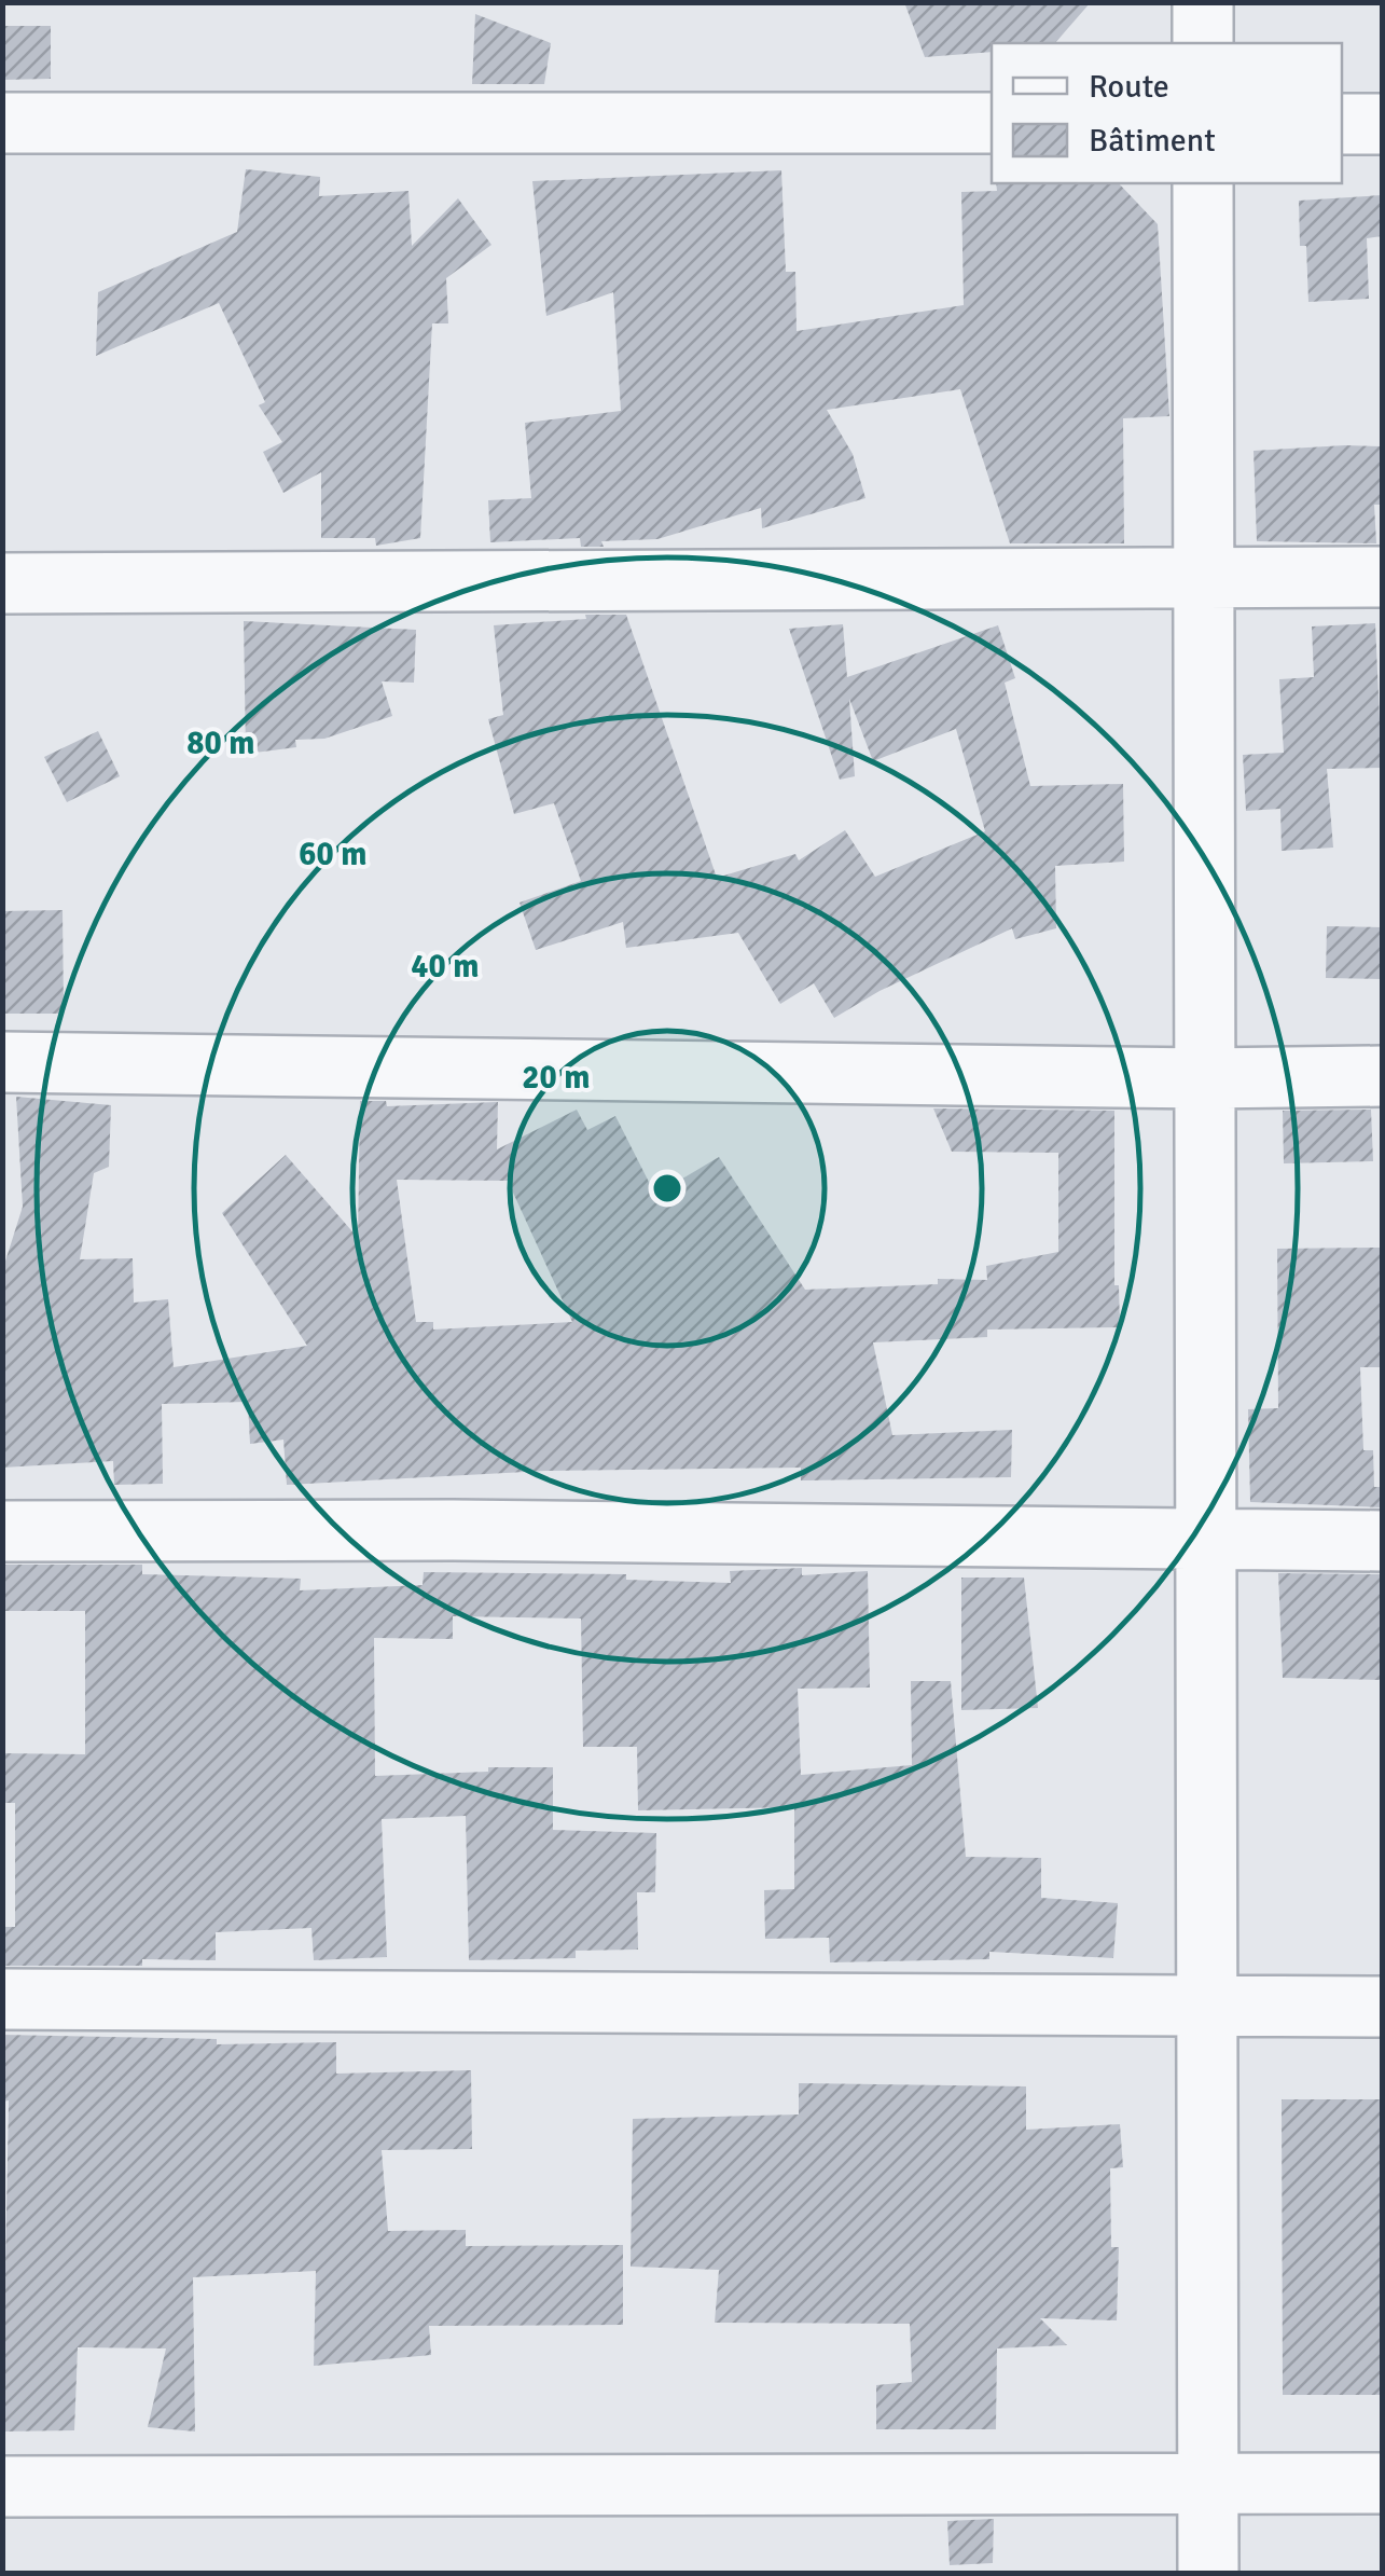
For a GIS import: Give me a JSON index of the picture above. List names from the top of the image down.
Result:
{
  "legend": ["Route", "Bâtiment"],
  "rings": [
    "80 m",
    "60 m",
    "40 m",
    "20 m"
  ]
}
